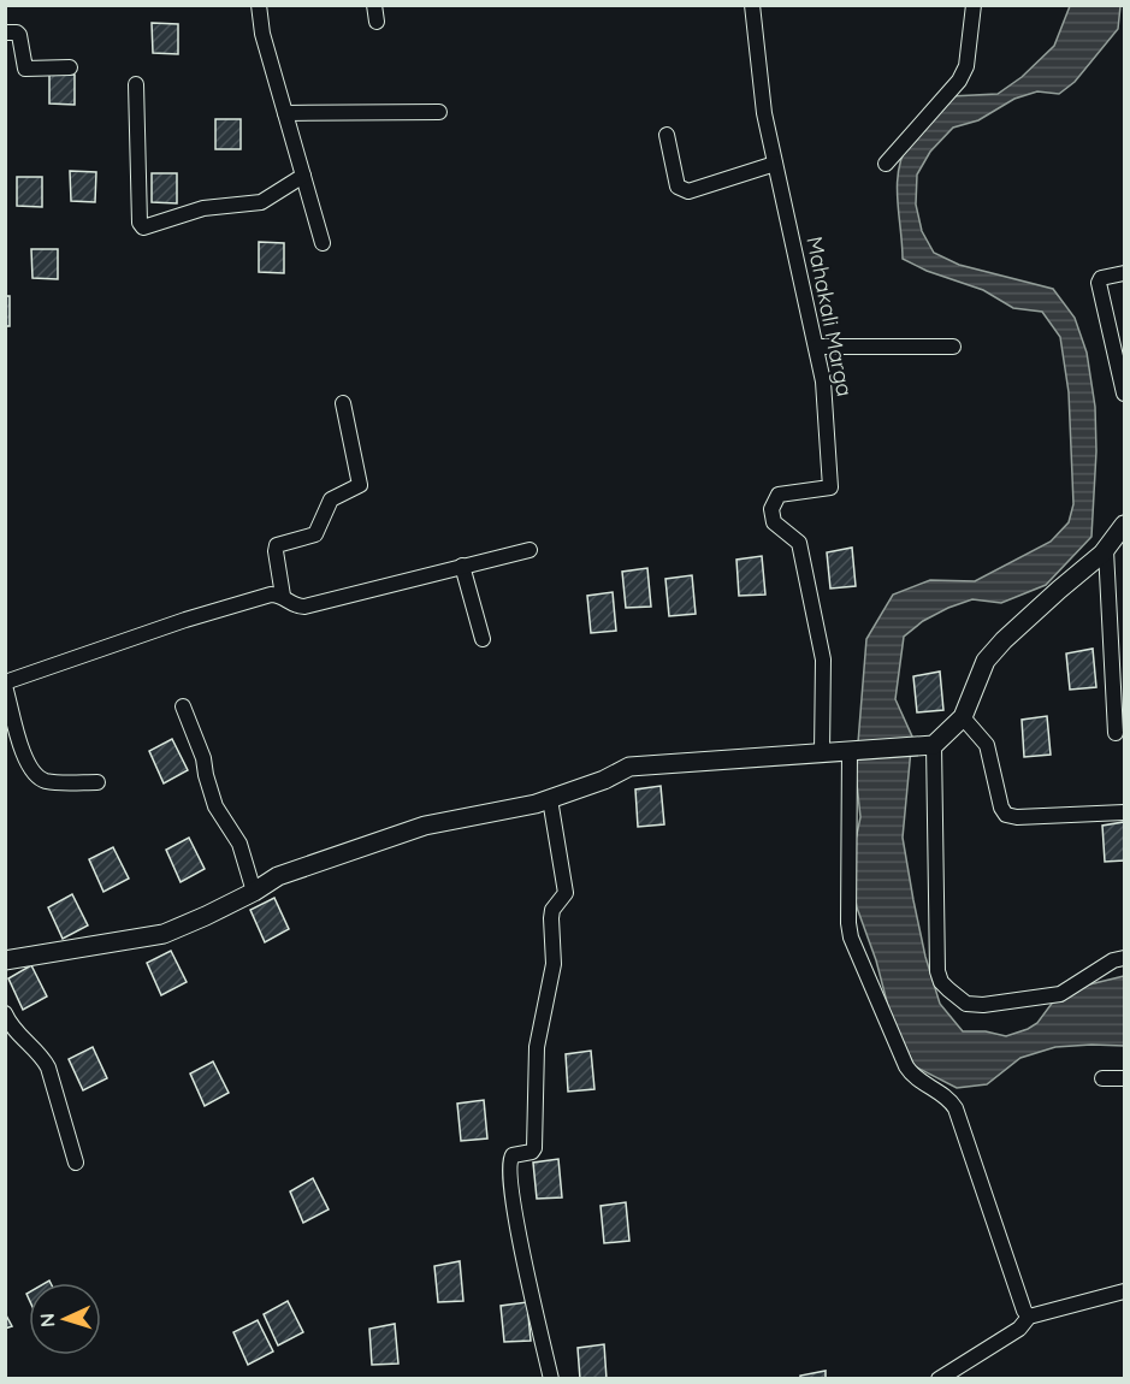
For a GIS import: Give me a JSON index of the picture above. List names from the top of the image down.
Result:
{
  "streets": {
    "street": ["Mahakali Marga"]
  },
  "north": "left"
}
